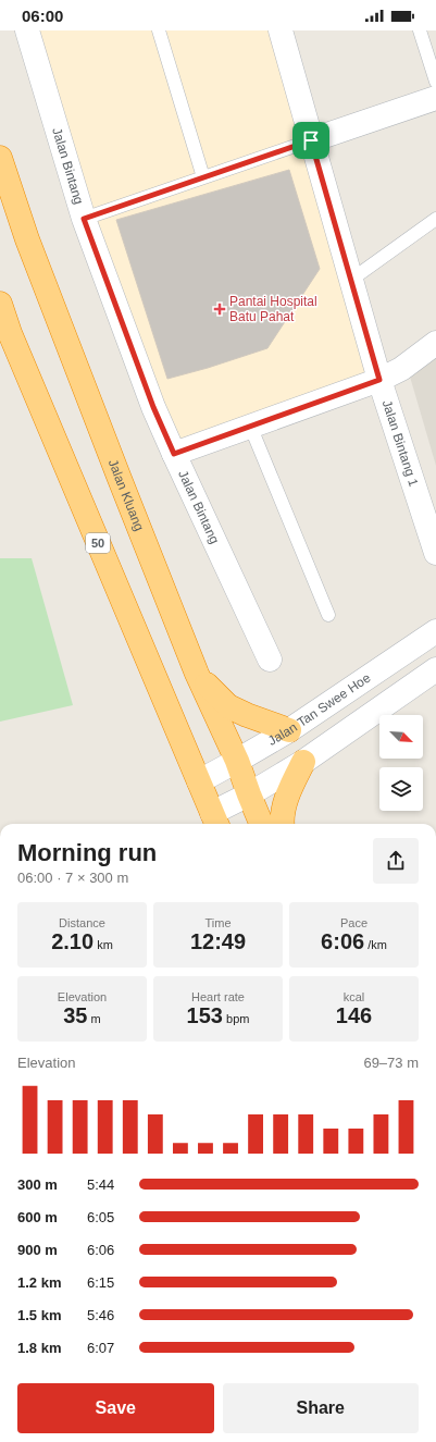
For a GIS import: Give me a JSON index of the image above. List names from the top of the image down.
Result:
{
  "streets": {
    "highway": ["Jalan Kluang", "50"],
    "street": ["Jalan Bintang", "Jalan Bintang 1", "Jalan Tan Swee Hoe"]
  },
  "crossings": [
    ["Jalan Kluang", "Jalan Tan Swee Hoe"],
    ["50", "Jalan Tan Swee Hoe"]
  ],
  "places": {
    "health": ["Pantai Hospital Batu Pahat"]
  },
  "north": "bottom right",
  "page": {
    "status": "06:00",
    "heading": ["Morning run", "06:00 · 7 × 300 m"],
    "stats": [
      ["Distance", "2.10 km"],
      ["Time", "12:49"],
      ["Pace", "6:06 /km"],
      ["Elevation", "35 m"],
      ["Heart rate", "153 bpm"],
      ["kcal", "146"]
    ],
    "chart": ["Elevation", "69–73 m"],
    "list": [
      {
        "name": "300 m",
        "note": "5:44"
      },
      {
        "name": "600 m",
        "note": "6:05"
      },
      {
        "name": "900 m",
        "note": "6:06"
      },
      {
        "name": "1.2 km",
        "note": "6:15"
      },
      {
        "name": "1.5 km",
        "note": "5:46"
      },
      {
        "name": "1.8 km",
        "note": "6:07"
      }
    ],
    "buttons": ["Save", "Share"]
  }
}
